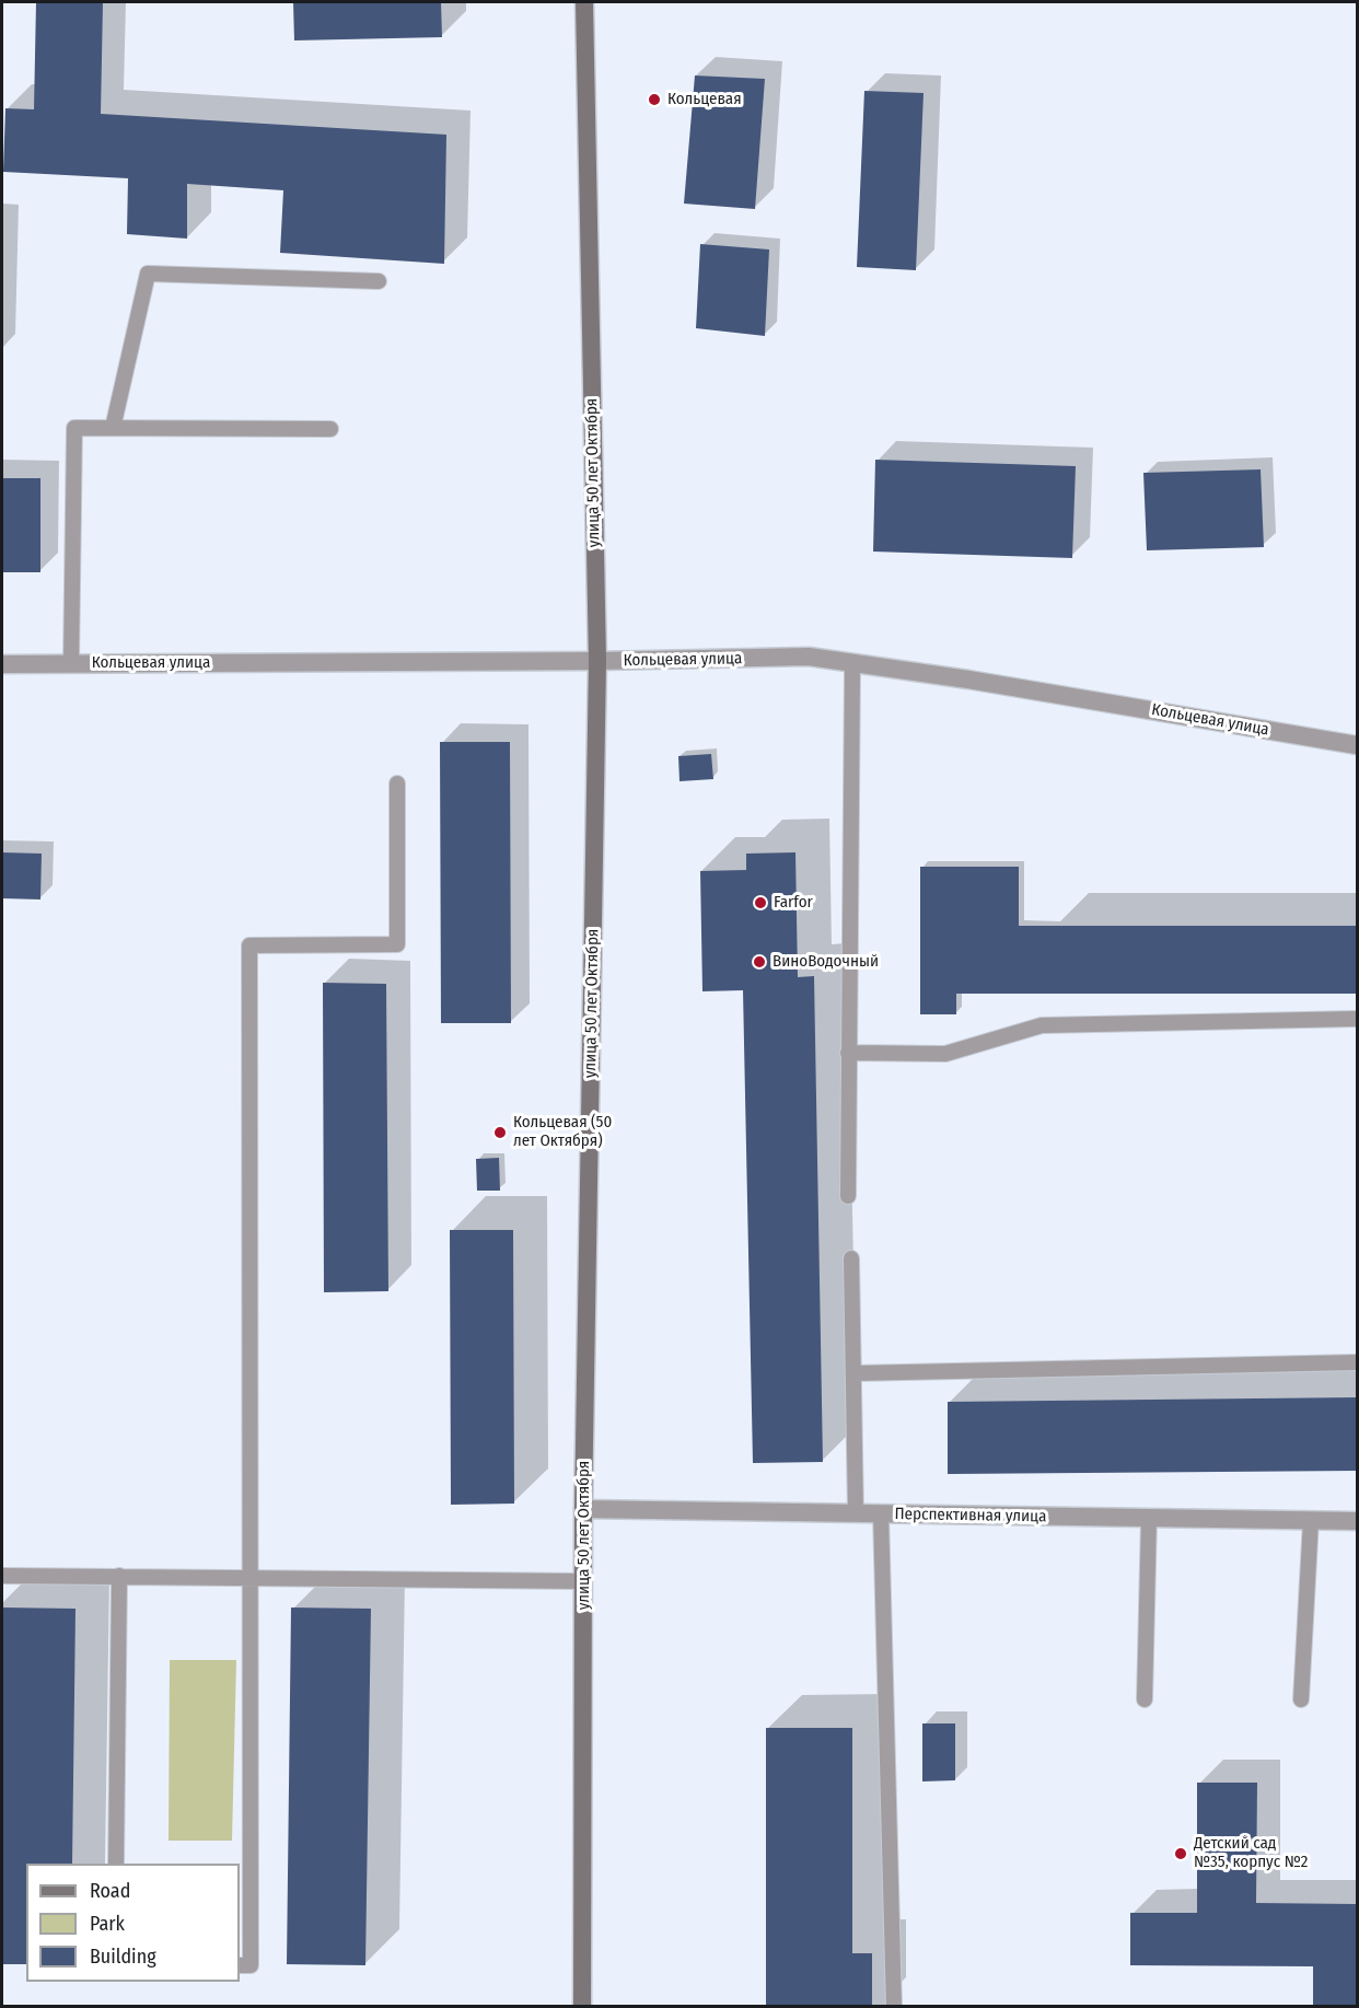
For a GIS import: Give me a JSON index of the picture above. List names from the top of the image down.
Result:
{
  "streets": {
    "main road": ["улица 50 лет Октября"],
    "street": ["Кольцевая улица", "Перспективная улица"]
  },
  "crossings": [
    ["улица 50 лет Октября", "Кольцевая улица"],
    ["улица 50 лет Октября", "Перспективная улица"]
  ],
  "places": [
    "Кольцевая",
    "Farfor",
    "ВиноВодочный",
    "Кольцевая (50 лет Октября)",
    "Детский сад №35, корпус №2"
  ],
  "legend": ["Road", "Park", "Building"]
}
